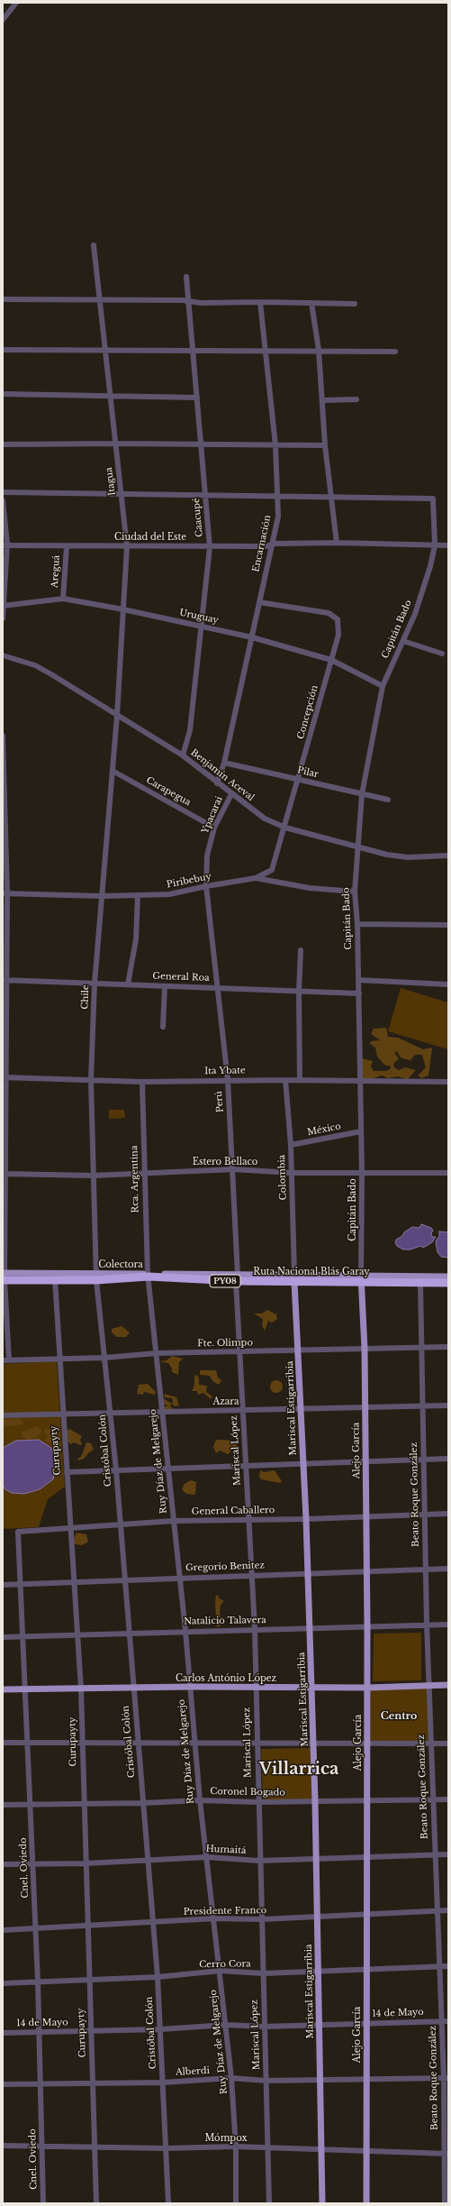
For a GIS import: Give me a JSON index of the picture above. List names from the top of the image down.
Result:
{
  "streets": {
    "highway": ["Ruta Nacional Blás Garay", "PY08"],
    "main road": [
      "Colectora",
      "Mariscal Estigarribia",
      "Alejo García",
      "Carlos António López"
    ],
    "street": [
      "Itagua",
      "Caacupé",
      "Ciudad del Este",
      "Encarnación",
      "Areguá",
      "Uruguay",
      "Capitán Bado",
      "Concepción",
      "Pilar",
      "Benjamín Aceval",
      "Carapegua",
      "Ypacarai",
      "Piribebuy",
      "General Roa",
      "Chile",
      "Ita Ybate",
      "Perú",
      "México",
      "Estero Bellaco",
      "Colombia",
      "Rca. Argentina",
      "Fte. Olimpo",
      "Azara",
      "Curupayty",
      "Cristóbal Colón",
      "Mariscal López",
      "Ruy Díaz de Melgarejo",
      "Beato Roque González",
      "General Caballero",
      "Gregorio Benitez",
      "Natalicio Talavera",
      "Coronel Bogado",
      "Humaitá",
      "Cnel. Oviedo",
      "Presidente Franco",
      "Cerro Cora",
      "14 de Mayo",
      "Alberdi",
      "Mómpox"
    ]
  },
  "crossings": [
    ["Itagua", "Ciudad del Este"],
    ["Itagua", "Uruguay"],
    ["Itagua", "Benjamín Aceval"],
    ["Itagua", "Chile"],
    ["Caacupé", "Ciudad del Este"],
    ["Caacupé", "Uruguay"],
    ["Caacupé", "Benjamín Aceval"],
    ["Ciudad del Este", "Encarnación"],
    ["Ciudad del Este", "Areguá"],
    ["Ciudad del Este", "Capitán Bado"],
    ["Encarnación", "Uruguay"],
    ["Encarnación", "Concepción"],
    ["Encarnación", "Pilar"],
    ["Encarnación", "Benjamín Aceval"],
    ["Areguá", "Uruguay"],
    ["Uruguay", "Capitán Bado"],
    ["Uruguay", "Concepción"],
    ["Capitán Bado", "Pilar"],
    ["Capitán Bado", "Benjamín Aceval"],
    ["Capitán Bado", "Piribebuy"],
    ["Capitán Bado", "General Roa"],
    ["Capitán Bado", "Ita Ybate"],
    ["Capitán Bado", "México"],
    ["Capitán Bado", "Estero Bellaco"],
    ["Capitán Bado", "Ruta Nacional Blás Garay"],
    ["Capitán Bado", "Alejo García"],
    ["Concepción", "Pilar"],
    ["Concepción", "Benjamín Aceval"],
    ["Benjamín Aceval", "Ypacarai"],
    ["Benjamín Aceval", "Chile"],
    ["Carapegua", "Ypacarai"],
    ["Carapegua", "Chile"],
    ["Ypacarai", "Piribebuy"],
    ["Ypacarai", "Perú"],
    ["Piribebuy", "Chile"],
    ["Piribebuy", "Perú"],
    ["General Roa", "Chile"],
    ["General Roa", "Perú"],
    ["Chile", "Ita Ybate"],
    ["Chile", "Estero Bellaco"],
    ["Chile", "Colectora"],
    ["Chile", "Ruta Nacional Blás Garay"],
    ["Chile", "Cristóbal Colón"],
    ["Ita Ybate", "Perú"],
    ["Ita Ybate", "Colombia"],
    ["Ita Ybate", "Rca. Argentina"],
    ["Perú", "Estero Bellaco"],
    ["Perú", "Ruta Nacional Blás Garay"],
    ["Perú", "Mariscal López"],
    ["México", "Colombia"],
    ["Estero Bellaco", "Colombia"],
    ["Estero Bellaco", "Rca. Argentina"],
    ["Colombia", "Ruta Nacional Blás Garay"],
    ["Colombia", "Mariscal Estigarribia"],
    ["Rca. Argentina", "Ruta Nacional Blás Garay"],
    ["Rca. Argentina", "Ruy Díaz de Melgarejo"],
    ["Colectora", "Ruta Nacional Blás Garay"],
    ["Colectora", "Cristóbal Colón"],
    ["Ruta Nacional Blás Garay", "Mariscal Estigarribia"],
    ["Ruta Nacional Blás Garay", "Curupayty"],
    ["Ruta Nacional Blás Garay", "Cristóbal Colón"],
    ["Ruta Nacional Blás Garay", "Mariscal López"],
    ["Ruta Nacional Blás Garay", "Alejo García"],
    ["Ruta Nacional Blás Garay", "Ruy Díaz de Melgarejo"],
    ["Ruta Nacional Blás Garay", "Beato Roque González"],
    ["Fte. Olimpo", "Mariscal Estigarribia"],
    ["Fte. Olimpo", "Curupayty"],
    ["Fte. Olimpo", "Cristóbal Colón"],
    ["Fte. Olimpo", "Mariscal López"],
    ["Fte. Olimpo", "Alejo García"],
    ["Fte. Olimpo", "Ruy Díaz de Melgarejo"],
    ["Fte. Olimpo", "Beato Roque González"],
    ["Azara", "Mariscal Estigarribia"],
    ["Azara", "Curupayty"],
    ["Azara", "Cristóbal Colón"],
    ["Azara", "Mariscal López"],
    ["Azara", "Alejo García"],
    ["Azara", "Ruy Díaz de Melgarejo"],
    ["Azara", "Beato Roque González"],
    ["Mariscal Estigarribia", "General Caballero"],
    ["Mariscal Estigarribia", "Gregorio Benitez"],
    ["Mariscal Estigarribia", "Natalicio Talavera"],
    ["Mariscal Estigarribia", "Carlos António López"],
    ["Mariscal Estigarribia", "Coronel Bogado"],
    ["Mariscal Estigarribia", "Humaitá"],
    ["Mariscal Estigarribia", "Presidente Franco"],
    ["Mariscal Estigarribia", "Cerro Cora"],
    ["Mariscal Estigarribia", "14 de Mayo"],
    ["Mariscal Estigarribia", "Alberdi"],
    ["Mariscal Estigarribia", "Mómpox"],
    ["Curupayty", "General Caballero"],
    ["Curupayty", "Gregorio Benitez"],
    ["Curupayty", "Natalicio Talavera"],
    ["Curupayty", "Carlos António López"],
    ["Curupayty", "Coronel Bogado"],
    ["Curupayty", "Humaitá"],
    ["Curupayty", "Presidente Franco"],
    ["Curupayty", "Cerro Cora"],
    ["Curupayty", "14 de Mayo"],
    ["Curupayty", "Alberdi"],
    ["Curupayty", "Mómpox"],
    ["Cristóbal Colón", "General Caballero"],
    ["Cristóbal Colón", "Gregorio Benitez"],
    ["Cristóbal Colón", "Natalicio Talavera"],
    ["Cristóbal Colón", "Carlos António López"],
    ["Cristóbal Colón", "Coronel Bogado"],
    ["Cristóbal Colón", "Humaitá"],
    ["Cristóbal Colón", "Presidente Franco"],
    ["Cristóbal Colón", "Cerro Cora"],
    ["Cristóbal Colón", "14 de Mayo"],
    ["Cristóbal Colón", "Alberdi"],
    ["Cristóbal Colón", "Mómpox"],
    ["Mariscal López", "General Caballero"],
    ["Mariscal López", "Gregorio Benitez"],
    ["Mariscal López", "Natalicio Talavera"],
    ["Mariscal López", "Carlos António López"],
    ["Mariscal López", "Coronel Bogado"],
    ["Mariscal López", "Humaitá"],
    ["Mariscal López", "Presidente Franco"],
    ["Mariscal López", "Cerro Cora"],
    ["Mariscal López", "14 de Mayo"],
    ["Mariscal López", "Alberdi"],
    ["Mariscal López", "Mómpox"],
    ["Alejo García", "General Caballero"],
    ["Alejo García", "Gregorio Benitez"],
    ["Alejo García", "Natalicio Talavera"],
    ["Alejo García", "Carlos António López"],
    ["Alejo García", "Coronel Bogado"],
    ["Alejo García", "Humaitá"],
    ["Alejo García", "Presidente Franco"],
    ["Alejo García", "Cerro Cora"],
    ["Alejo García", "14 de Mayo"],
    ["Alejo García", "Alberdi"],
    ["Alejo García", "Mómpox"],
    ["Ruy Díaz de Melgarejo", "General Caballero"],
    ["Ruy Díaz de Melgarejo", "Gregorio Benitez"],
    ["Ruy Díaz de Melgarejo", "Natalicio Talavera"],
    ["Ruy Díaz de Melgarejo", "Carlos António López"],
    ["Ruy Díaz de Melgarejo", "Coronel Bogado"],
    ["Ruy Díaz de Melgarejo", "Humaitá"],
    ["Ruy Díaz de Melgarejo", "Presidente Franco"],
    ["Ruy Díaz de Melgarejo", "Cerro Cora"],
    ["Ruy Díaz de Melgarejo", "14 de Mayo"],
    ["Ruy Díaz de Melgarejo", "Alberdi"],
    ["Ruy Díaz de Melgarejo", "Mómpox"],
    ["Beato Roque González", "General Caballero"],
    ["Beato Roque González", "Gregorio Benitez"],
    ["Beato Roque González", "Natalicio Talavera"],
    ["Beato Roque González", "Carlos António López"],
    ["Beato Roque González", "Coronel Bogado"],
    ["Beato Roque González", "Humaitá"],
    ["Beato Roque González", "Presidente Franco"],
    ["Beato Roque González", "Cerro Cora"],
    ["Beato Roque González", "14 de Mayo"],
    ["Beato Roque González", "Alberdi"],
    ["Beato Roque González", "Mómpox"],
    ["General Caballero", "Cnel. Oviedo"],
    ["Gregorio Benitez", "Cnel. Oviedo"],
    ["Natalicio Talavera", "Cnel. Oviedo"],
    ["Carlos António López", "Cnel. Oviedo"],
    ["Coronel Bogado", "Cnel. Oviedo"],
    ["Humaitá", "Cnel. Oviedo"],
    ["Cnel. Oviedo", "Presidente Franco"],
    ["Cnel. Oviedo", "Cerro Cora"],
    ["Cnel. Oviedo", "14 de Mayo"],
    ["Cnel. Oviedo", "Alberdi"],
    ["Cnel. Oviedo", "Mómpox"]
  ],
  "districts": ["Centro", "Villarrica"]
}
